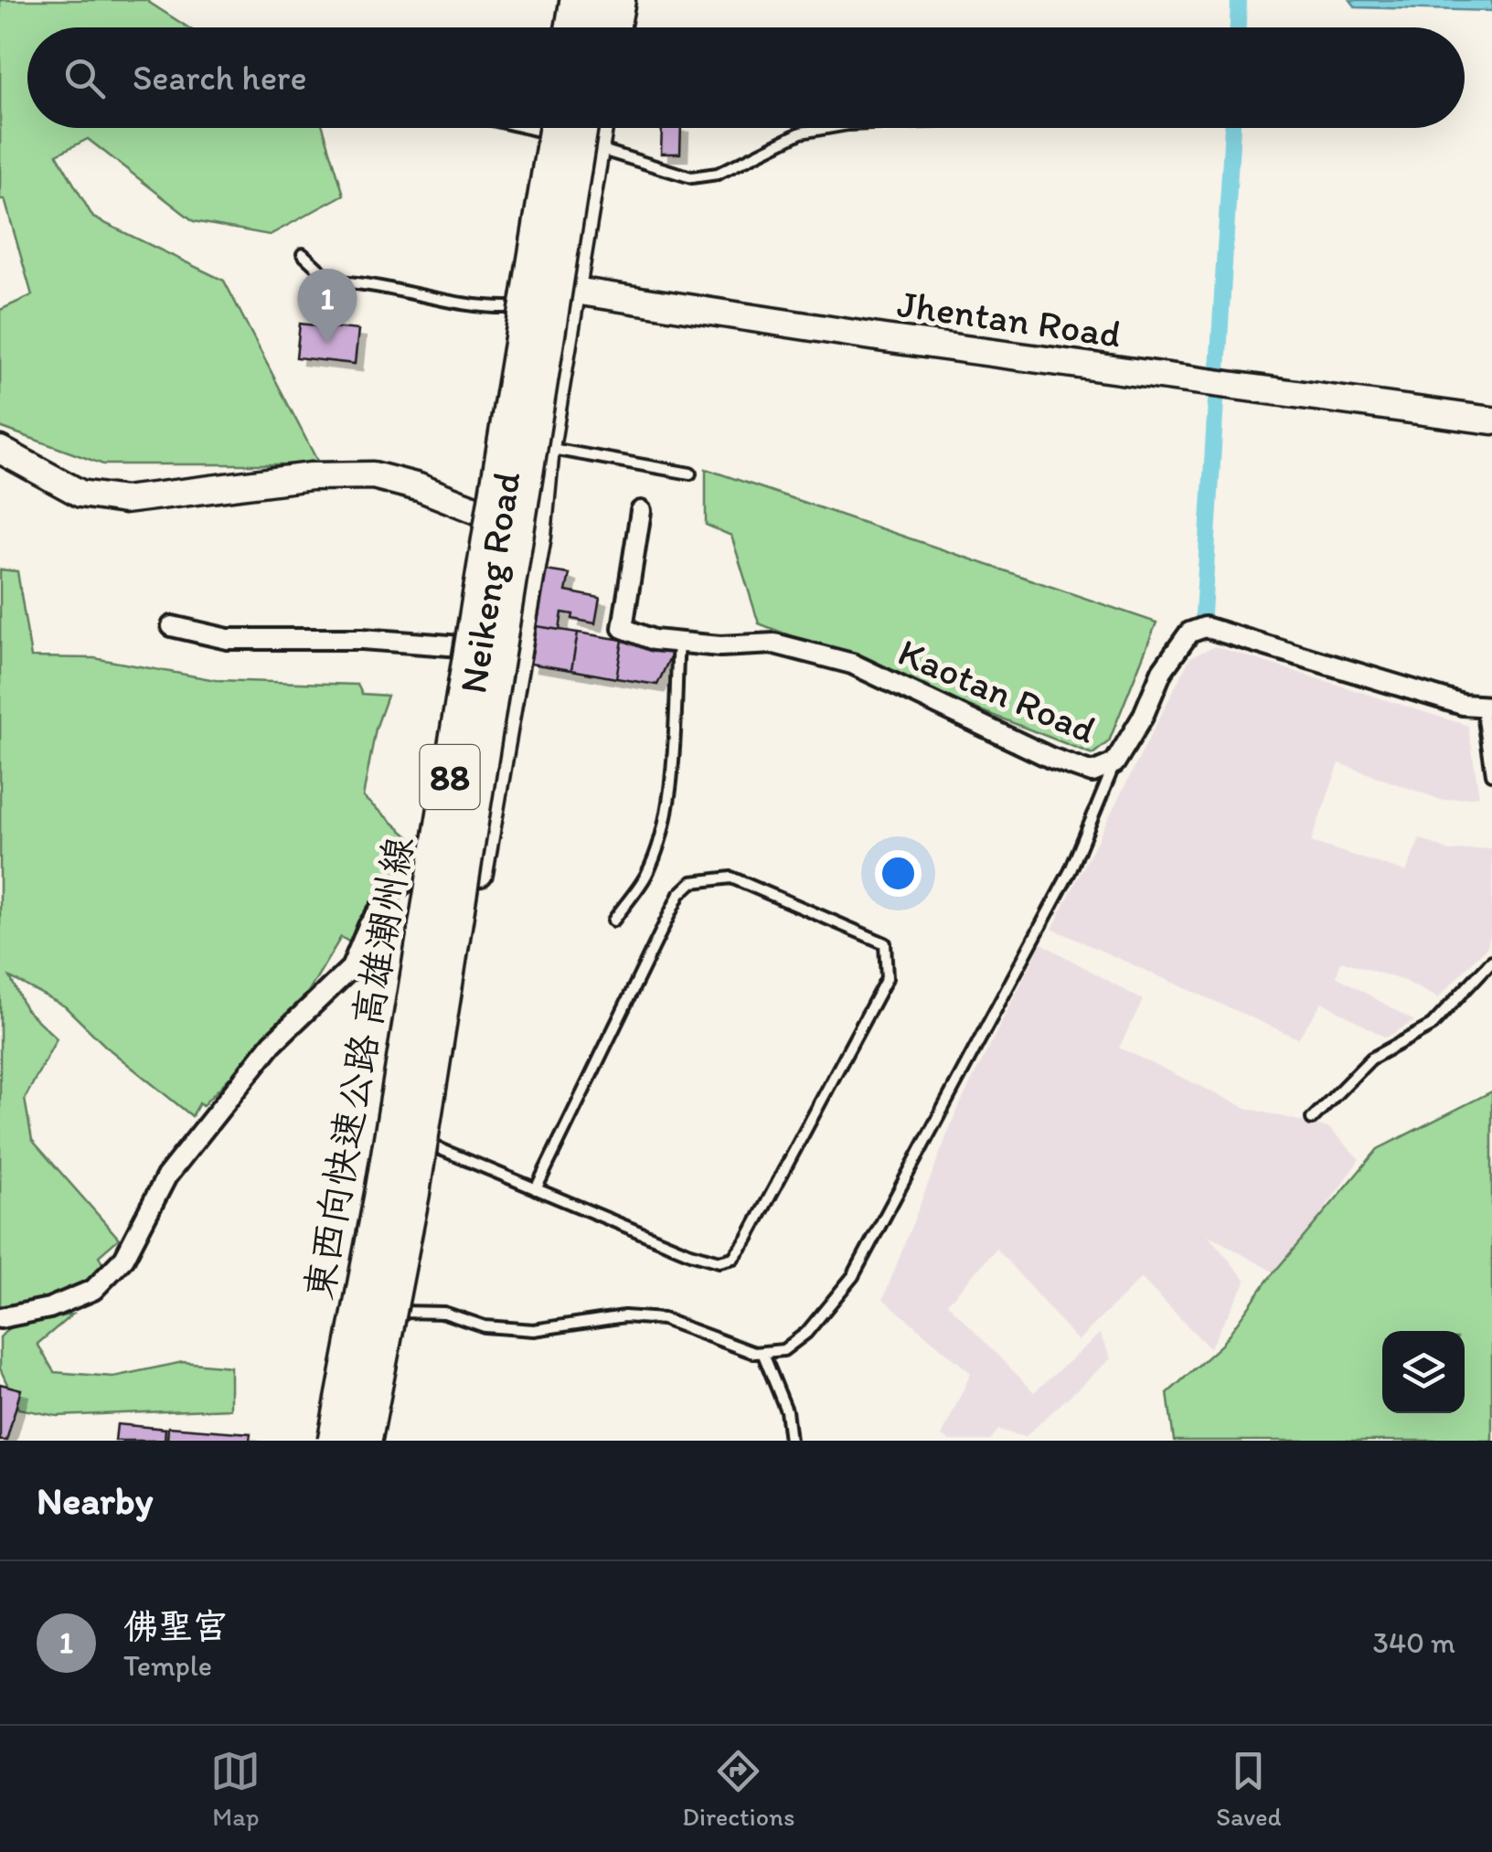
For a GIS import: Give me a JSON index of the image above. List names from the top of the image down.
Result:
{
  "streets": {
    "highway": ["88", "東西向快速公路 高雄潮州線"],
    "main road": ["Jhentan Road", "Neikeng Road"],
    "street": ["Kaotan Road"]
  },
  "crossings": [
    ["Jhentan Road", "Neikeng Road"]
  ],
  "page": {
    "search": "Search here",
    "pins": "1",
    "heading": "Nearby",
    "list": [
      {
        "mark": "1",
        "name": "佛聖宮",
        "note": "Temple",
        "value": "340 m"
      }
    ],
    "nav": ["Map", "Directions", "Saved"]
  }
}
